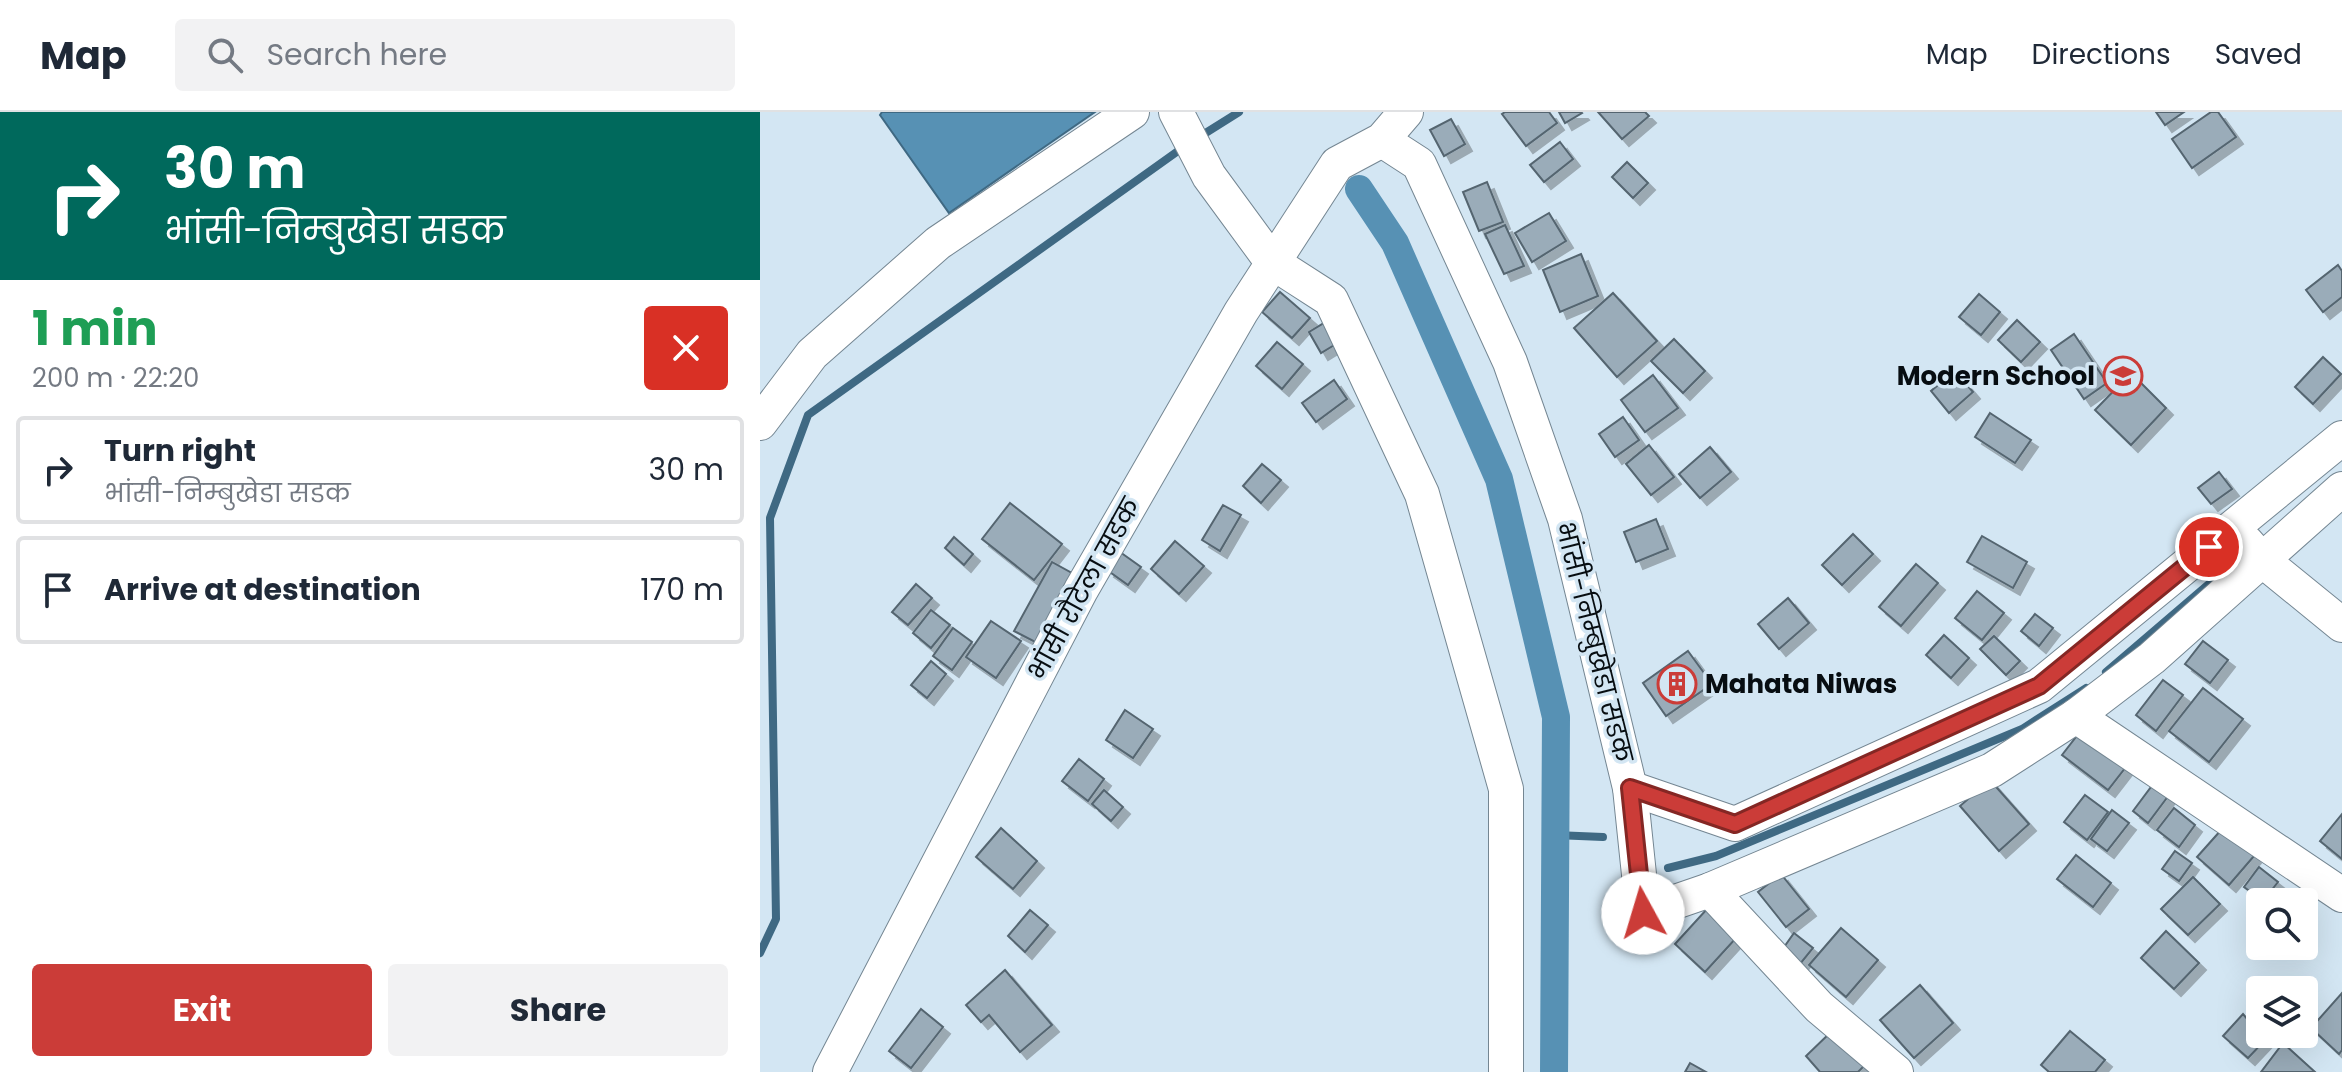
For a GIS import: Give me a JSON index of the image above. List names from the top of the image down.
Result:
{
  "streets": {
    "street": ["भांसी रौटेला सडक", "भांसी-निम्बुखेडा सडक"]
  },
  "crossings": [
    ["भांसी रौटेला सडक", "भांसी-निम्बुखेडा सडक"]
  ],
  "places": {
    "school or university": ["Modern School"],
    "building": ["Mahata Niwas"]
  },
  "page": {
    "header": "Map",
    "search": "Search here",
    "nav": ["Map", "Directions", "Saved"],
    "turn": ["30 m", "भांसी-निम्बुखेडा सडक"],
    "heading": ["1 min", "200 m · 22:20"],
    "list": [
      {
        "name": "Turn right",
        "note": "भांसी-निम्बुखेडा सडक",
        "value": "30 m"
      },
      {
        "name": "Arrive at destination",
        "value": "170 m"
      }
    ],
    "buttons": ["Exit", "Share"]
  }
}
